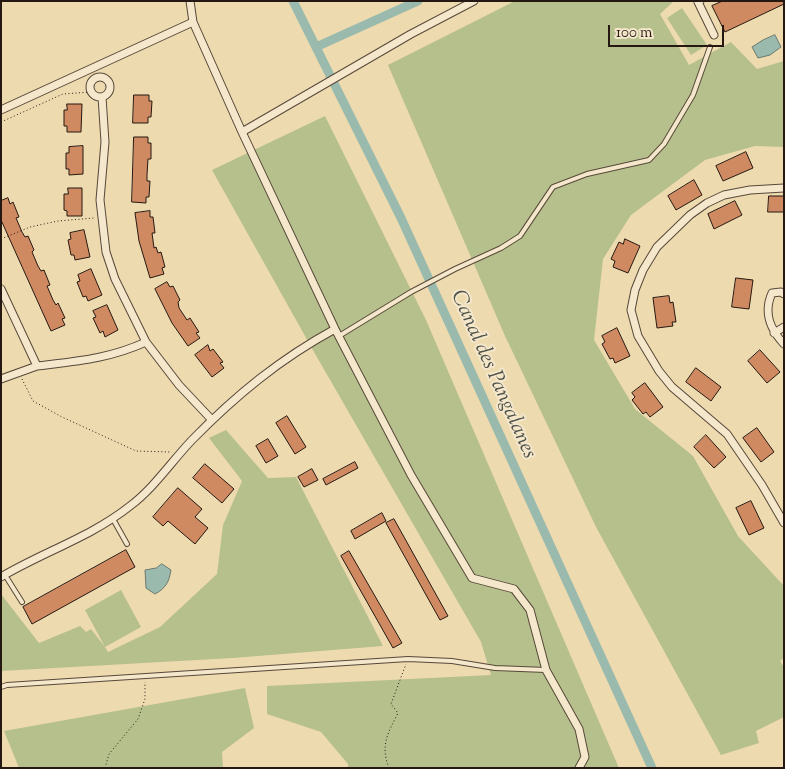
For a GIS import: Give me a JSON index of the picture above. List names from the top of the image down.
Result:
{
  "water": ["Canal des Pangalanes"],
  "scale_bar": "100 m"
}
